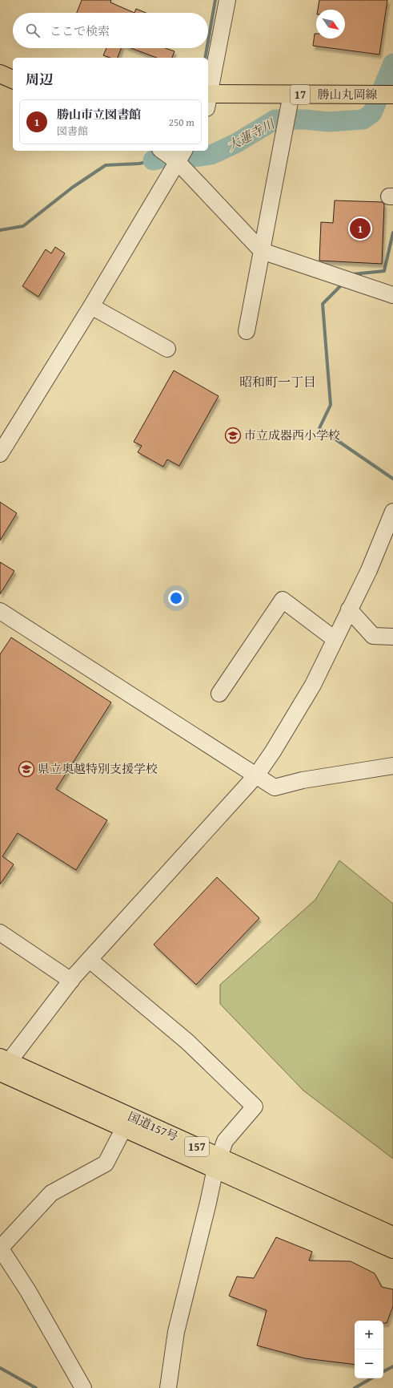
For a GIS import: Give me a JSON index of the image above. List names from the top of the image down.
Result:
{
  "streets": {
    "main road": [
      "17",
      "勝山丸岡線",
      "国道157号",
      "157"
    ]
  },
  "districts": ["昭和町一丁目"],
  "water": ["大蓮寺川"],
  "places": {
    "school or university": ["市立成器西小学校", "県立奥越特別支援学校"]
  },
  "north": "bottom right",
  "page": {
    "search": "ここで検索",
    "heading": "周辺",
    "list": [
      {
        "mark": "1",
        "name": "勝山市立図書館",
        "note": "図書館",
        "value": "250 m"
      }
    ],
    "pins": "1",
    "map_buttons": ["+", "−"]
  }
}
